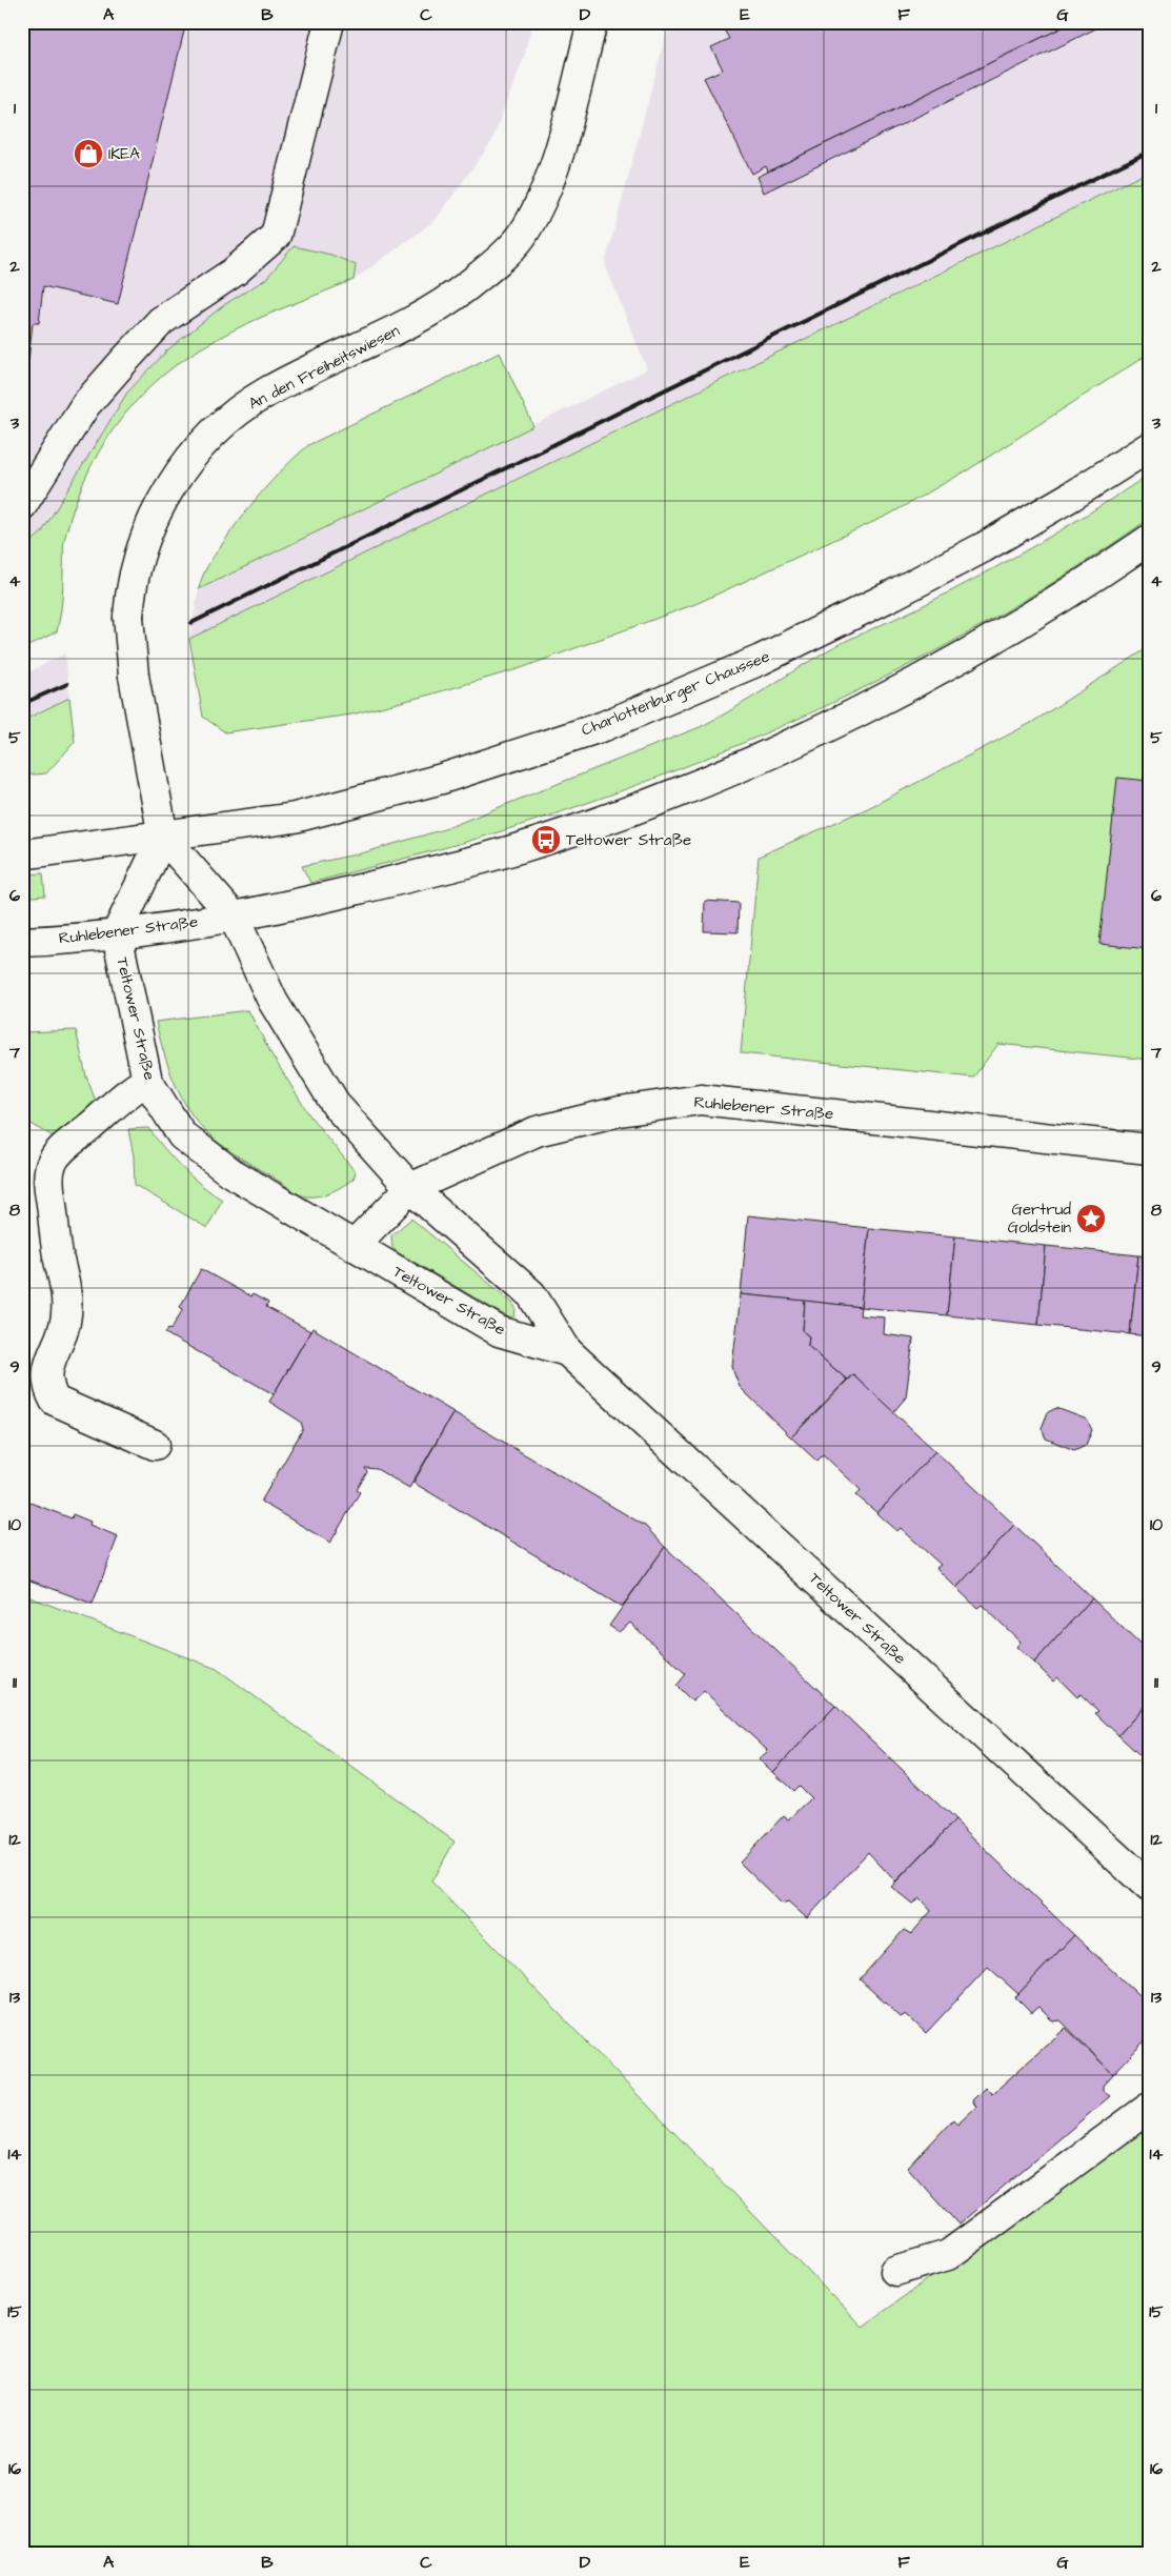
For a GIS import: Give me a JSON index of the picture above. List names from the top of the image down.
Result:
{
  "streets": {
    "street": [
      "An den Freiheitswiesen",
      "Charlottenburger Chaussee",
      "Ruhlebener Straße",
      "Teltower Straße"
    ]
  },
  "crossings": [
    ["An den Freiheitswiesen", "Charlottenburger Chaussee"],
    ["An den Freiheitswiesen", "Teltower Straße"],
    ["Charlottenburger Chaussee", "Teltower Straße"],
    ["Ruhlebener Straße", "Teltower Straße"]
  ],
  "places": {
    "shop": ["IKEA"],
    "bus stop": ["Teltower Straße"],
    "place": ["Gertrud Goldstein"]
  },
  "grid": {
    "columns": [
      "A",
      "B",
      "C",
      "D",
      "E",
      "F",
      "G"
    ],
    "rows": [
      "1",
      "2",
      "3",
      "4",
      "5",
      "6",
      "7",
      "8",
      "9",
      "10",
      "11",
      "12",
      "13",
      "14",
      "15",
      "16"
    ]
  }
}
